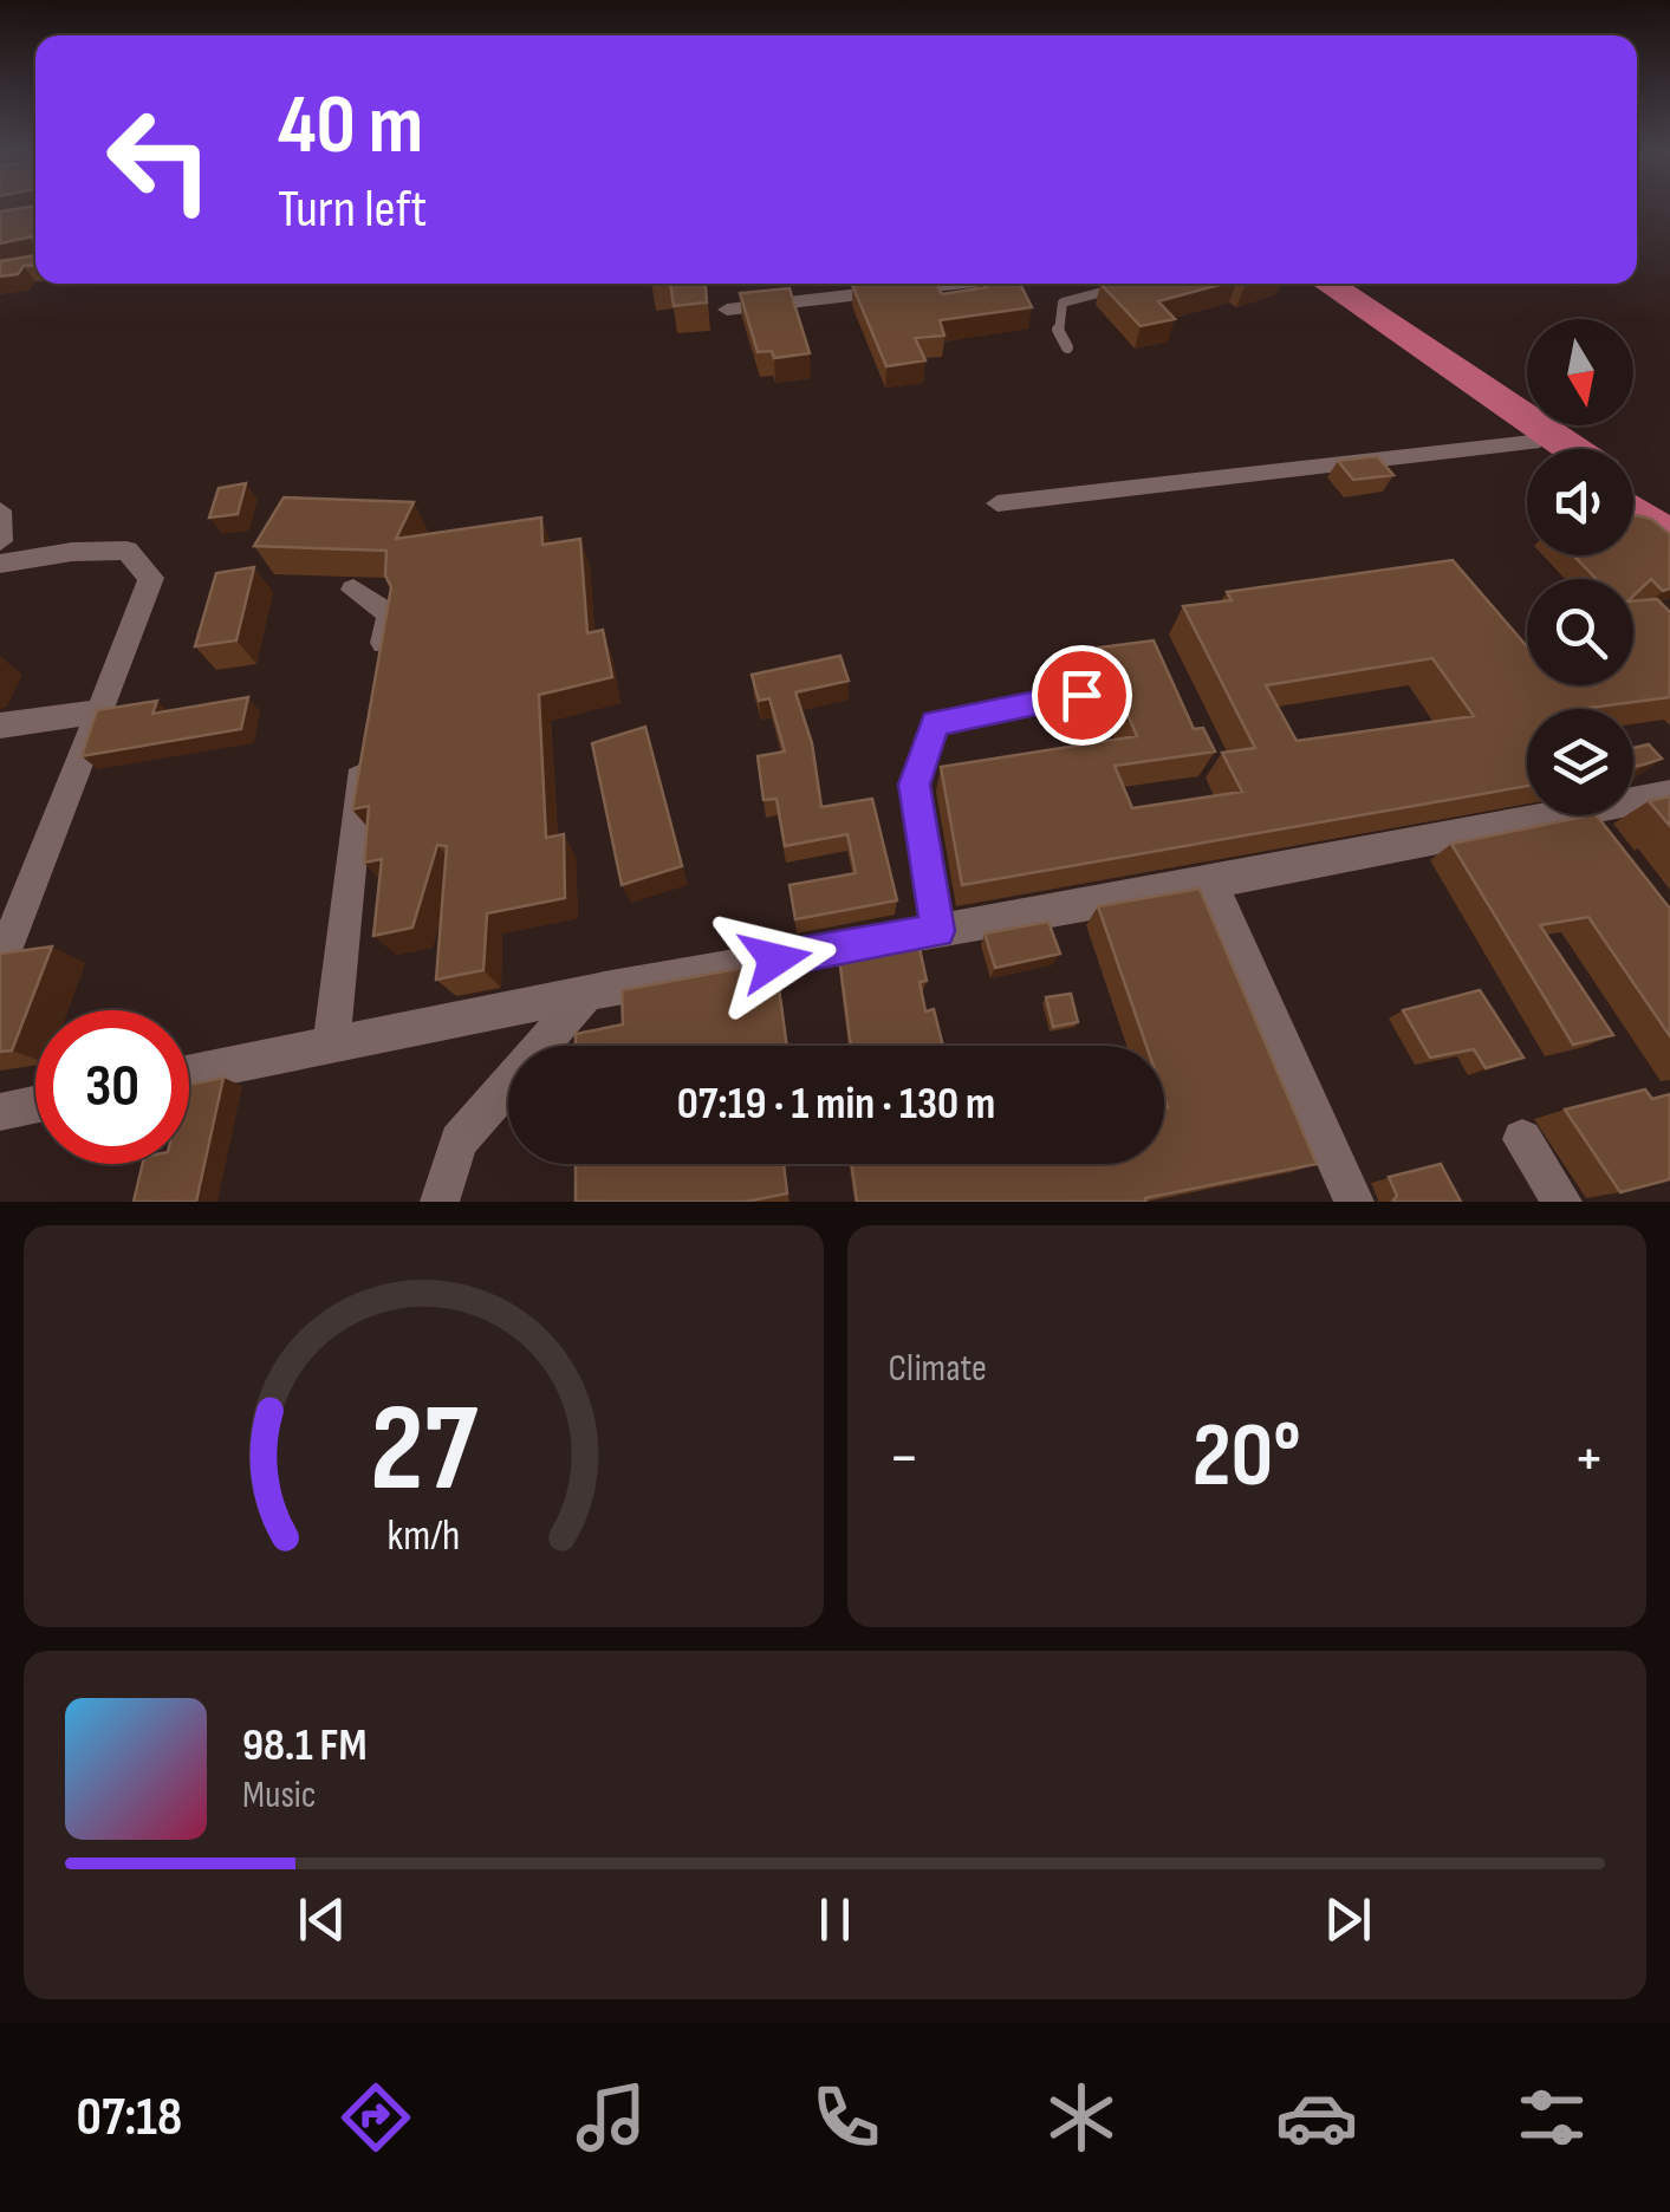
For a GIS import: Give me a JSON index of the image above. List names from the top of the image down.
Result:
{
  "north": "bottom",
  "page": {
    "turn": ["40 m", "Turn left"],
    "limit": "30",
    "trip": "07:19 · 1 min · 130 m",
    "tile": "Climate",
    "heat": ["−", "20°", "+"],
    "song": ["98.1 FM", "Music"],
    "tabs": "07:18",
    "gauge": ["27", "km/h"]
  }
}
